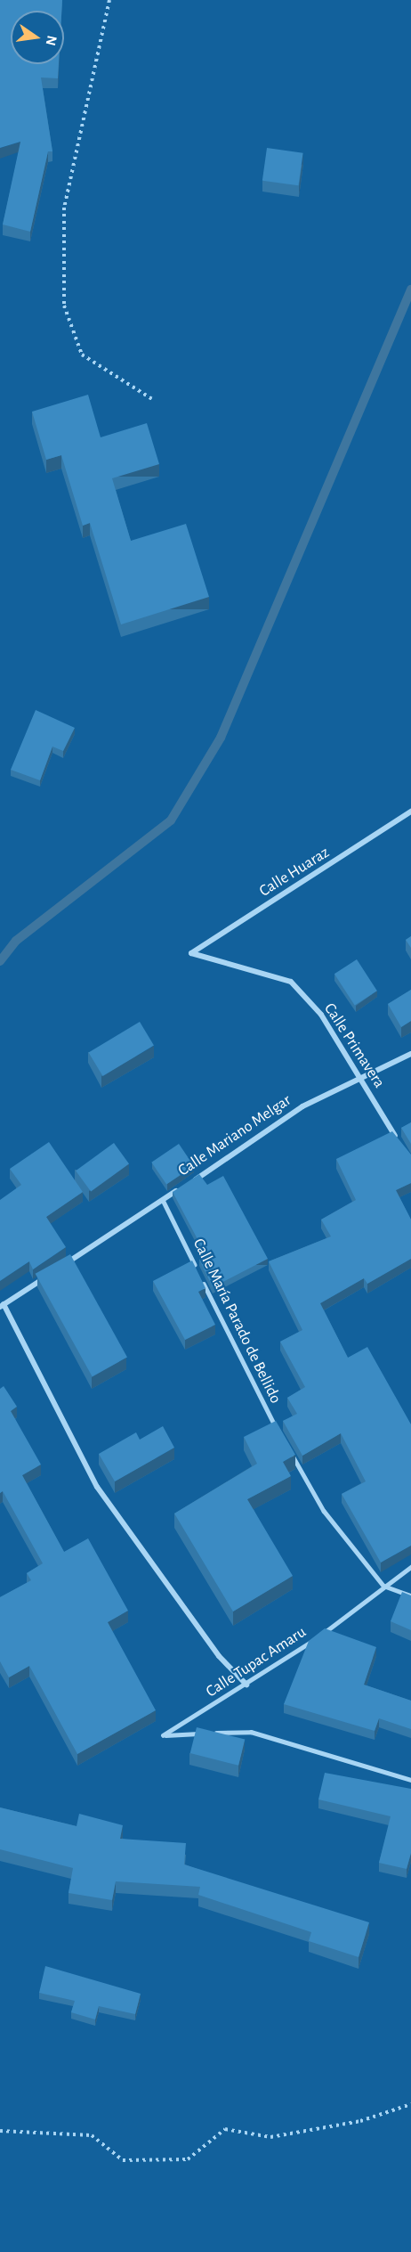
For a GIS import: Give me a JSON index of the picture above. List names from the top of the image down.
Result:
{
  "streets": {
    "street": ["Calle Huaraz", "Calle Primavera", "Calle Mariano Melgar"],
    "lane": ["Calle María Parado de Bellido", "Calle Tupac Amaru"]
  },
  "crossings": [
    ["Calle Huaraz", "Calle Primavera"],
    ["Calle Primavera", "Calle Mariano Melgar"],
    ["Calle Mariano Melgar", "Calle María Parado de Bellido"]
  ],
  "north": "right"
}
